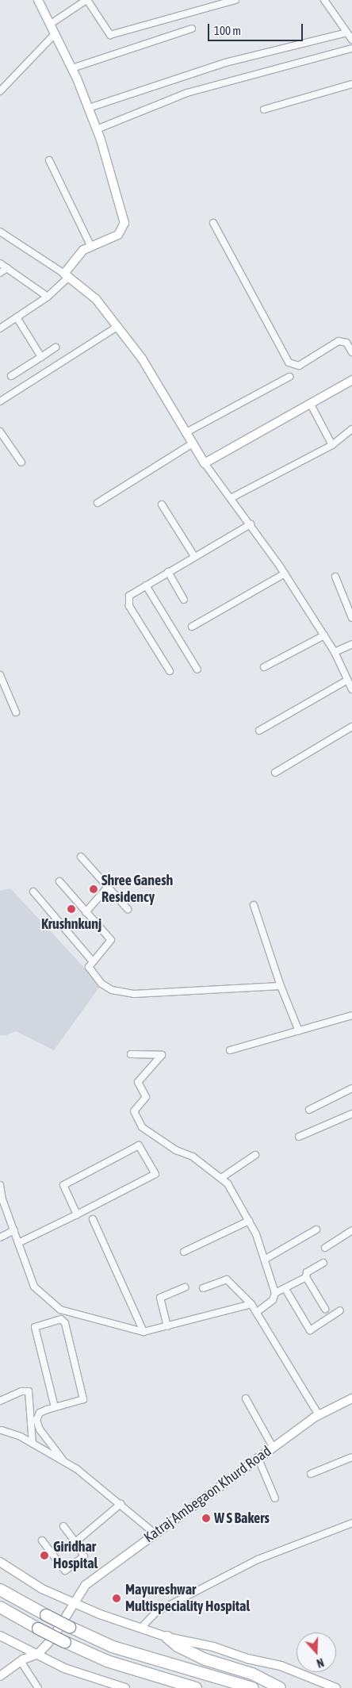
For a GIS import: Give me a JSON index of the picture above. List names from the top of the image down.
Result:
{
  "streets": {
    "street": ["Katraj Ambegaon Khurd Road"]
  },
  "places": [
    "Shree Ganesh Residency",
    "Krushnkunj",
    "W S Bakers",
    "Giridhar Hospital",
    "Mayureshwar Multispeciality Hospital"
  ],
  "scale_bar": "100 m",
  "north": "bottom"
}
